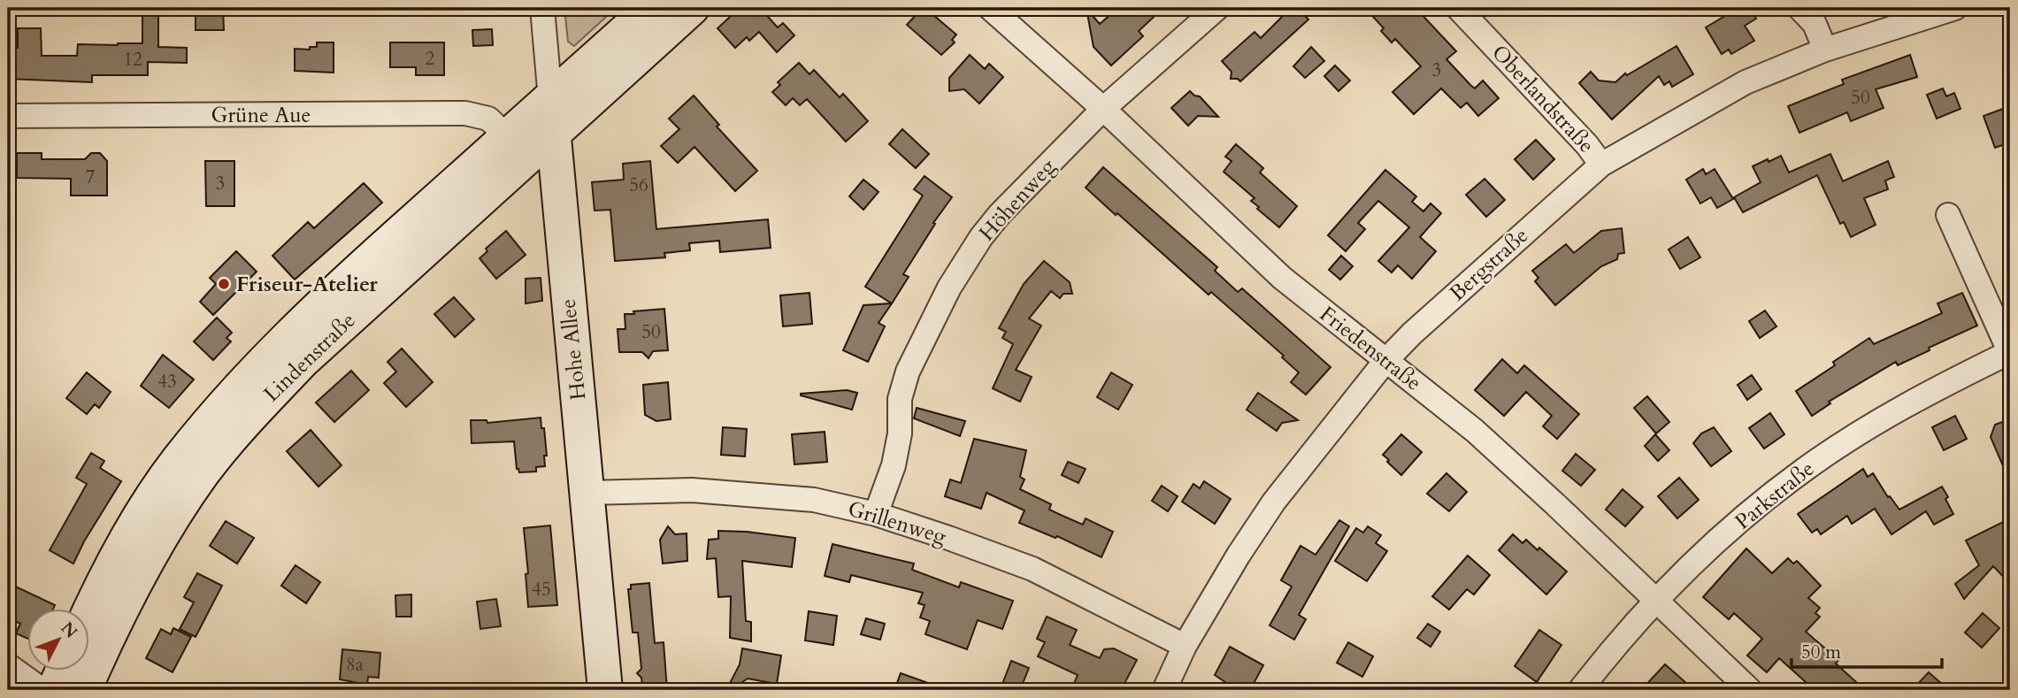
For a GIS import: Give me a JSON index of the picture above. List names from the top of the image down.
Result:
{
  "streets": {
    "street": [
      "Oberlandstraße",
      "Grüne Aue",
      "Höhenweg",
      "Bergstraße",
      "Friedenstraße",
      "Hohe Allee",
      "Lindenstraße",
      "Parkstraße",
      "Grillenweg"
    ]
  },
  "crossings": [
    ["Oberlandstraße", "Bergstraße"],
    ["Grüne Aue", "Lindenstraße"],
    ["Höhenweg", "Friedenstraße"],
    ["Höhenweg", "Grillenweg"],
    ["Bergstraße", "Friedenstraße"],
    ["Bergstraße", "Grillenweg"],
    ["Friedenstraße", "Parkstraße"],
    ["Hohe Allee", "Lindenstraße"],
    ["Hohe Allee", "Grillenweg"]
  ],
  "places": ["Friseur-Atelier"],
  "house_numbers": [
    "2",
    "12",
    "3",
    "50",
    "7",
    "3",
    "56",
    "50",
    "43",
    "45",
    "8a"
  ],
  "scale_bar": "50 m",
  "north": "top right"
}
